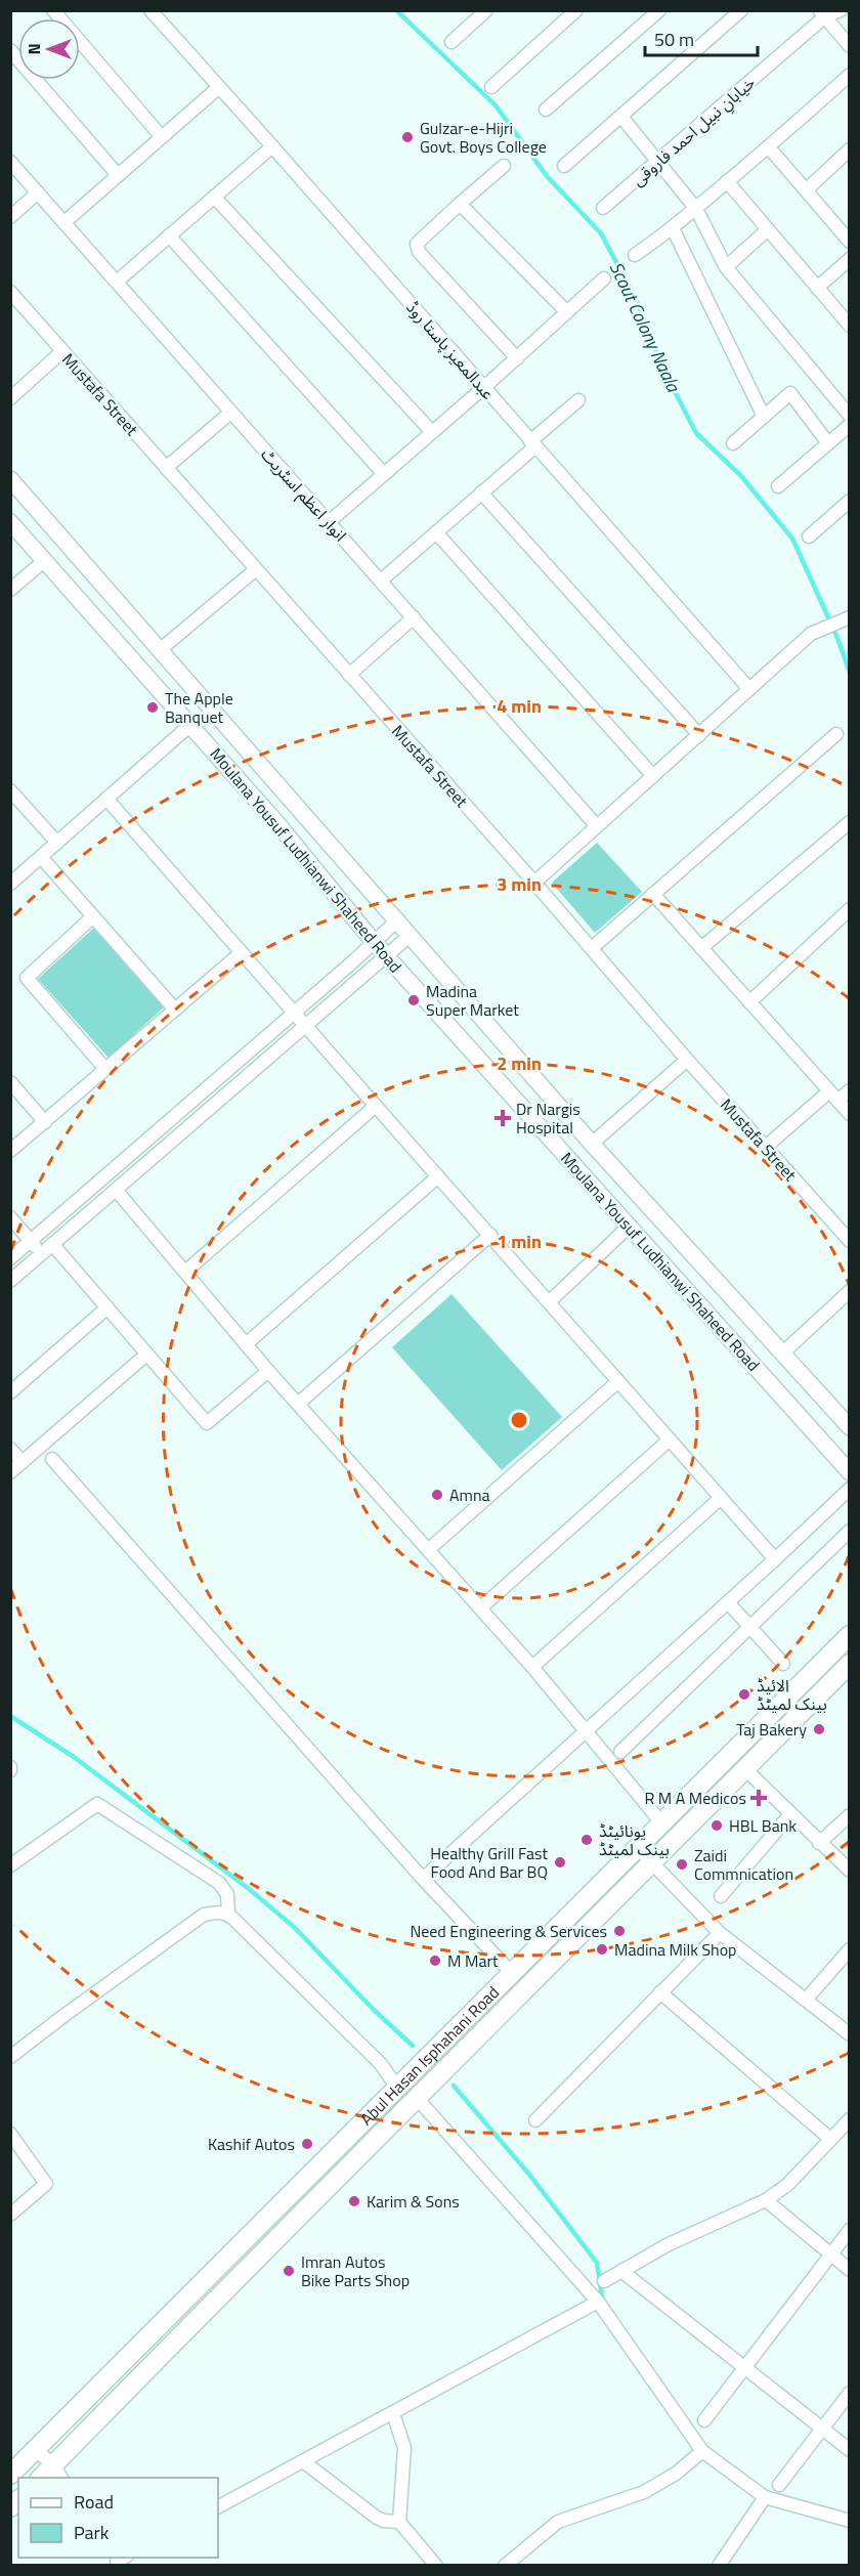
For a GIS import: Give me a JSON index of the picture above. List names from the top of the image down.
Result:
{
  "streets": {
    "main road": ["Abul Hasan Isphahani Road"],
    "street": [
      "خیابانِ نبیل احمد فاروقی",
      "عبدالمعیز پاستا روڈ",
      "Mustafa Street",
      "انوار اعظم اسٹریٹ",
      "Moulana Yousuf Ludhianwi Shaheed Road"
    ]
  },
  "water": ["Scout Colony Naala"],
  "places": {
    "other": [
      "Gulzar-e-Hijri Govt. Boys College",
      "The Apple Banquet",
      "Madina Super Market",
      "Amna",
      "الائیڈ بینک لمیٹڈ",
      "Taj Bakery",
      "HBL Bank",
      "یونائیٹڈ بینک لمیٹڈ",
      "Healthy Grill Fast Food And Bar BQ",
      "Zaidi Commnication",
      "Need Engineering & Services",
      "Madina Milk Shop",
      "M Mart",
      "Kashif Autos",
      "Karim & Sons",
      "Imran Autos Bike Parts Shop"
    ],
    "health": ["Dr Nargis Hospital", "R M A Medicos"]
  },
  "legend": ["Road", "Park"],
  "scale_bar": "50 m",
  "north": "left",
  "rings": [
    "4 min",
    "3 min",
    "2 min",
    "1 min"
  ]
}
